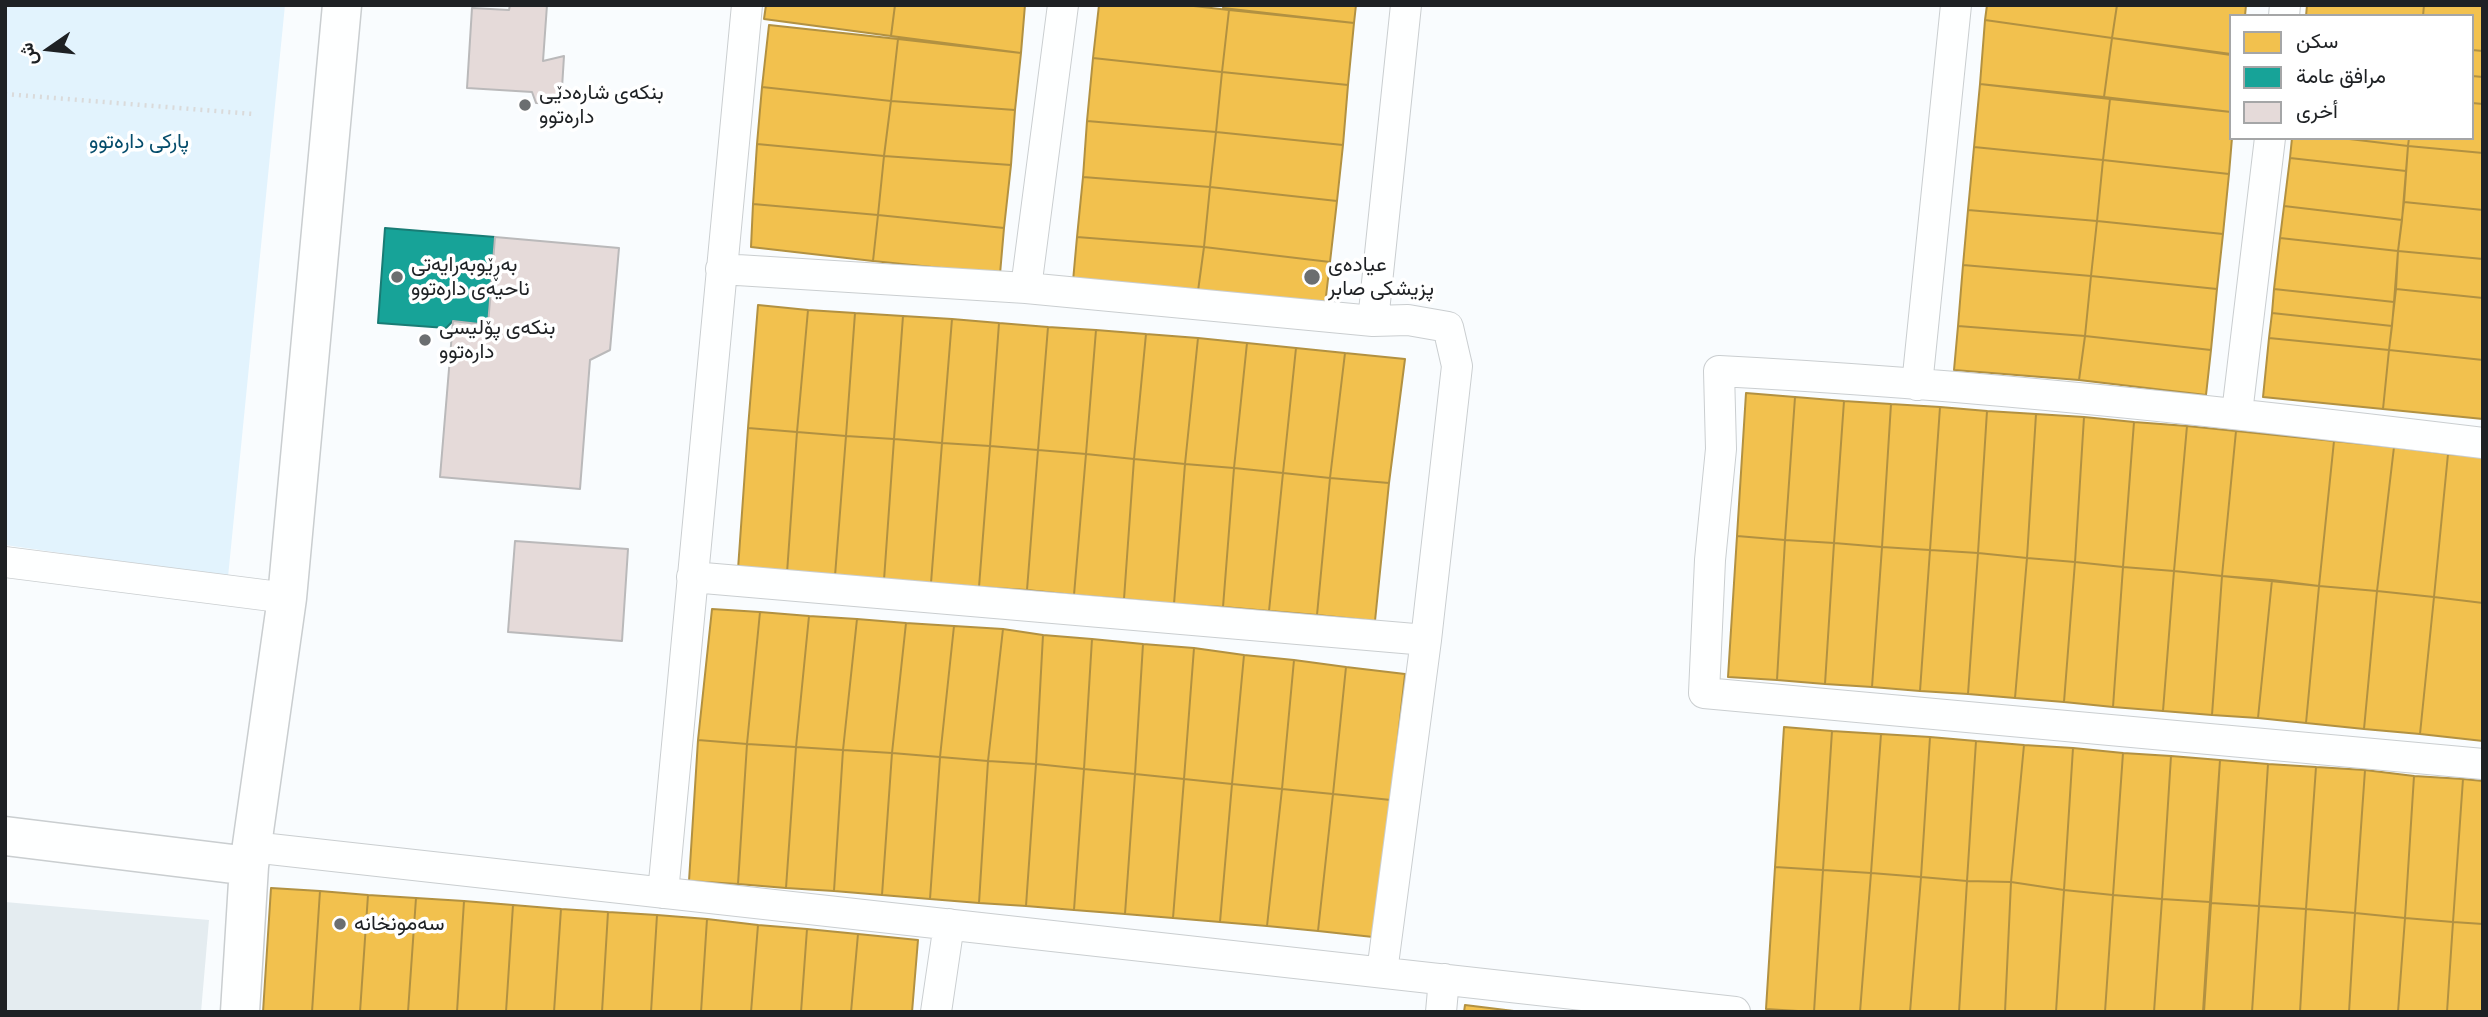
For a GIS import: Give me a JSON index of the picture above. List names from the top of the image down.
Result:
{
  "parks": ["پارکی دارەتوو"],
  "places": [
    "بنکەی شارەدێی دارەتوو",
    "بەڕێوبەرایەتی ناحیەی دارەتوو",
    "عیادەی پزیشکی صابر",
    "بنکەی پۆلیسی دارەتوو",
    "سەمونخانە"
  ],
  "legend": ["سكن", "مرافق عامة", "أخرى"],
  "north": "left"
}
